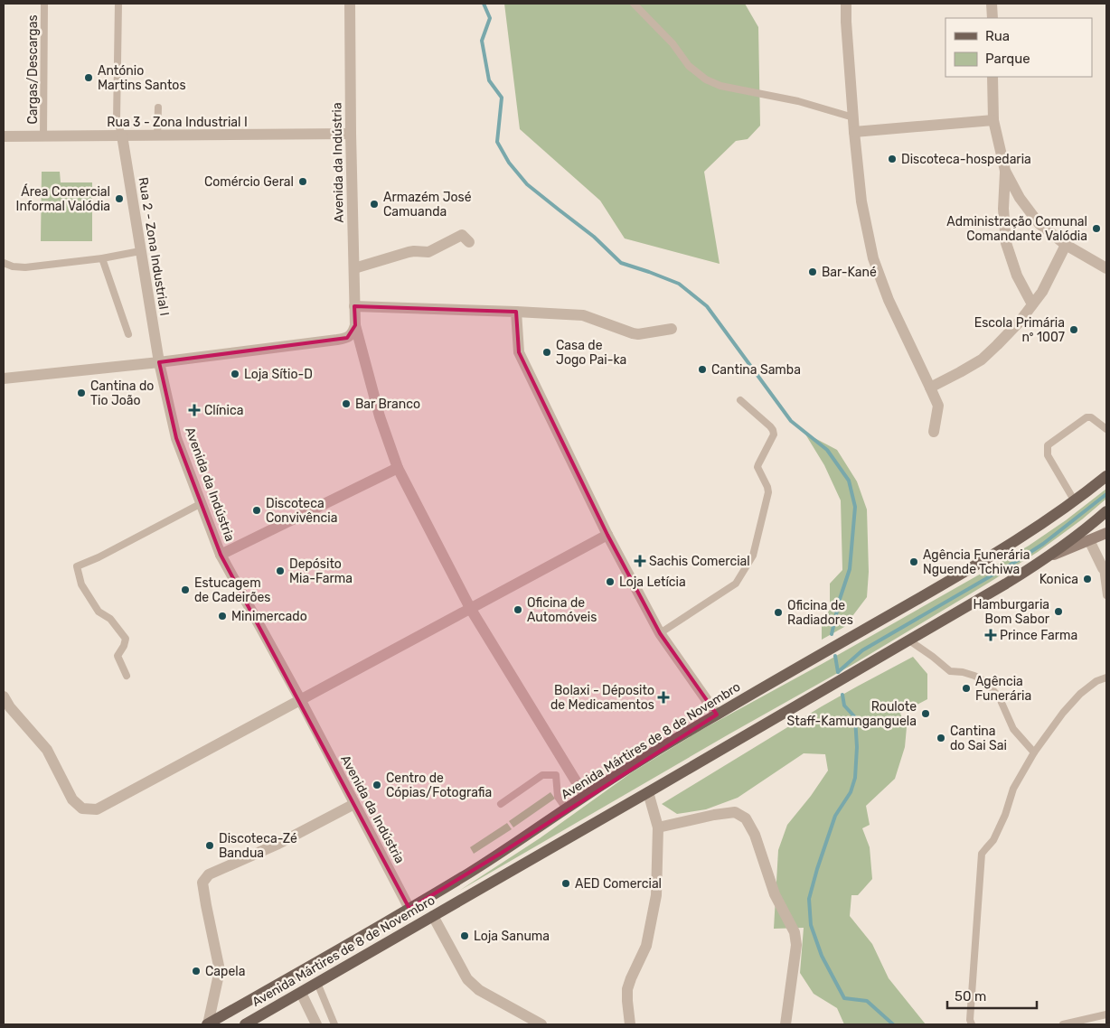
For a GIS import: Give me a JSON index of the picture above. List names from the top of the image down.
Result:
{
  "streets": {
    "main road": ["Avenida Mártires de 8 de Novembro"],
    "street": ["Rua 3 - Zona Industrial I", "Avenida da Indústria", "Rua 2 - Zona Industrial I"],
    "lane": ["Cargas/Descargas"]
  },
  "crossings": [
    ["Cargas/Descargas", "Rua 3 - Zona Industrial I"],
    ["Rua 3 - Zona Industrial I", "Avenida da Indústria"],
    ["Rua 3 - Zona Industrial I", "Rua 2 - Zona Industrial I"],
    ["Avenida da Indústria", "Rua 2 - Zona Industrial I"],
    ["Avenida da Indústria", "Avenida Mártires de 8 de Novembro"]
  ],
  "places": {
    "other": [
      "António Martins Santos",
      "Discoteca-hospedaria",
      "Comércio Geral",
      "Área Comercial Informal Valódia",
      "Armazém José Camuanda",
      "Administração Comunal Comandante Valódia",
      "Bar-Kané",
      "Escola Primária nº 1007",
      "Casa de Jogo Pai-ka",
      "Cantina Samba",
      "Loja Sítio-D",
      "Cantina do Tio João",
      "Bar Branco",
      "Discoteca Convivência",
      "Agência Funerária Nguende Tchiwa",
      "Depósito Mia-Farma",
      "Konica",
      "Loja Letícia",
      "Estucagem de Cadeirões",
      "Oficina de Automóveis",
      "Hamburgaria Bom Sabor",
      "Oficina de Radiadores",
      "Minimercado",
      "Agência Funerária",
      "Roulote Staff-Kamunganguela",
      "Cantina do Sai Sai",
      "Centro de Cópias/Fotografia",
      "Discoteca-Zé Bandua",
      "AED Comercial",
      "Loja Sanuma",
      "Capela"
    ],
    "health": [
      "Clínica",
      "Sachis Comercial",
      "Prince Farma",
      "Bolaxi - Déposito de Medicamentos"
    ]
  },
  "legend": ["Rua", "Parque"],
  "scale_bar": "50 m"
}
